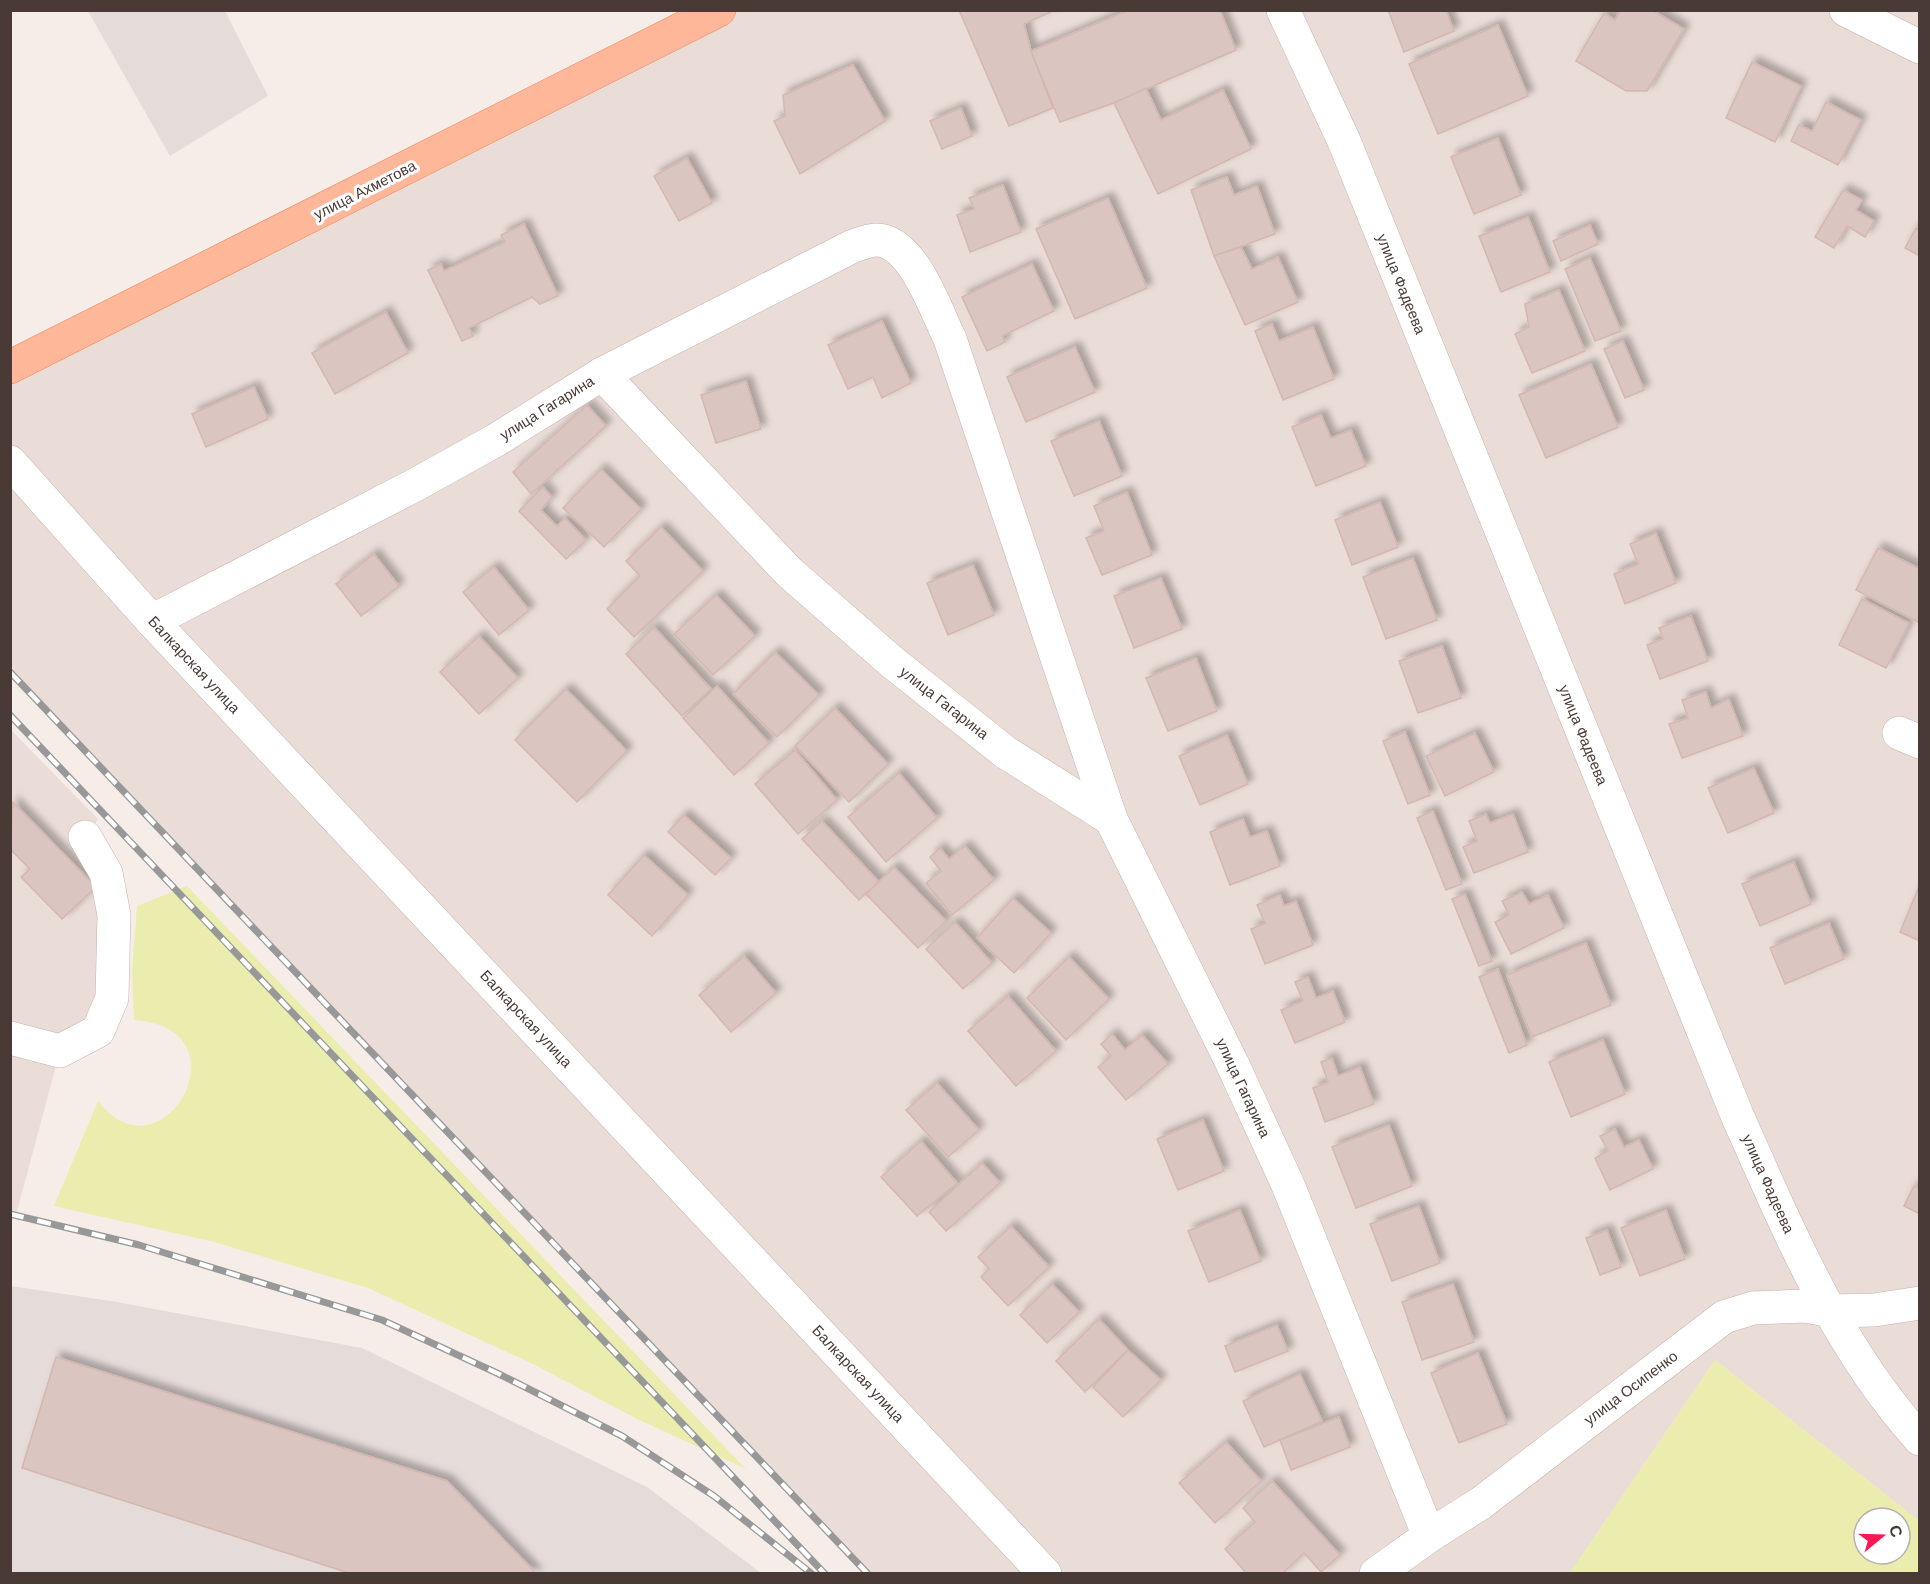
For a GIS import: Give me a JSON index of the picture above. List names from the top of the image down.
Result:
{
  "streets": {
    "main road": ["улица Ахметова"],
    "street": [
      "улица Фадеева",
      "улица Гагарина",
      "Балкарская улица",
      "улица Осипенко"
    ]
  },
  "crossings": [
    ["улица Фадеева", "улица Осипенко"],
    ["улица Гагарина", "Балкарская улица"],
    ["улица Гагарина", "улица Осипенко"]
  ],
  "north": "right"
}
